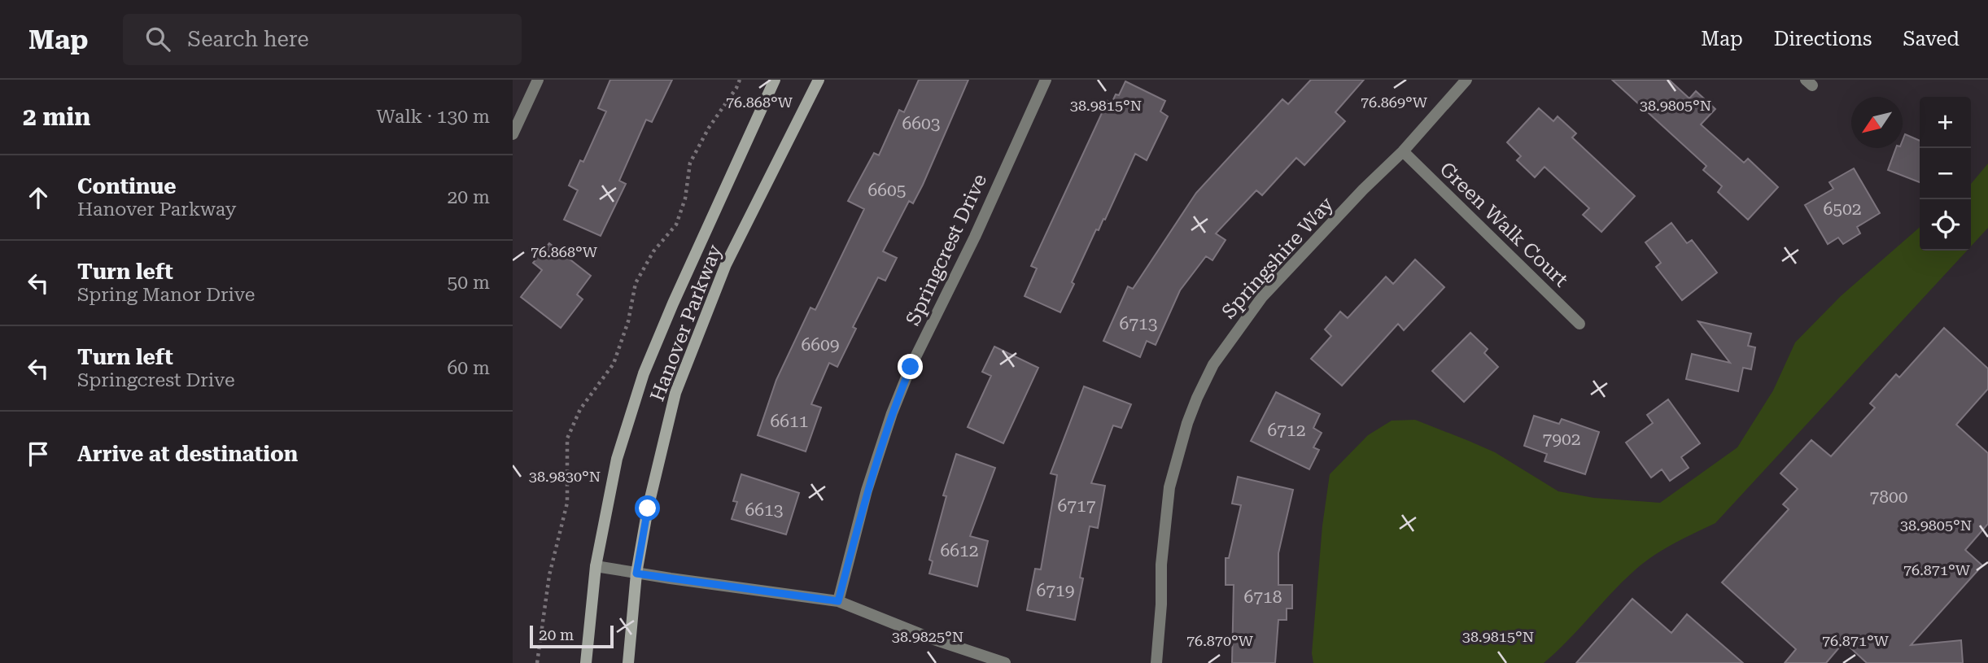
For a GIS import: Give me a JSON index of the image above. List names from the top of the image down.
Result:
{
  "streets": {
    "street": [
      "Green Walk Court",
      "Springcrest Drive",
      "Springshire Way",
      "Hanover Parkway"
    ]
  },
  "crossings": [
    ["Green Walk Court", "Springshire Way"]
  ],
  "house_numbers": [
    "6603",
    "6605",
    "6502",
    "6713",
    "6609",
    "6611",
    "6712",
    "7902",
    "7800",
    "6717",
    "6613",
    "6612",
    "6719",
    "6718"
  ],
  "scale_bar": "20 m",
  "north": "bottom left",
  "page": {
    "header": "Map",
    "search": "Search here",
    "nav": ["Map", "Directions", "Saved"],
    "heading": ["2 min", "Walk · 130 m"],
    "map_buttons": ["+", "−"],
    "list": [
      ["Continue", "Hanover Parkway", "20 m"],
      ["Turn left", "Spring Manor Drive", "50 m"],
      ["Turn left", "Springcrest Drive", "60 m"],
      "Arrive at destination"
    ],
    "scale": "20 m"
  },
  "coordinates": [
    "76.868°W",
    "76.869°W",
    "38.9815°N",
    "38.9805°N",
    "38.9830°N",
    "76.871°W",
    "38.9825°N",
    "76.870°W"
  ]
}
